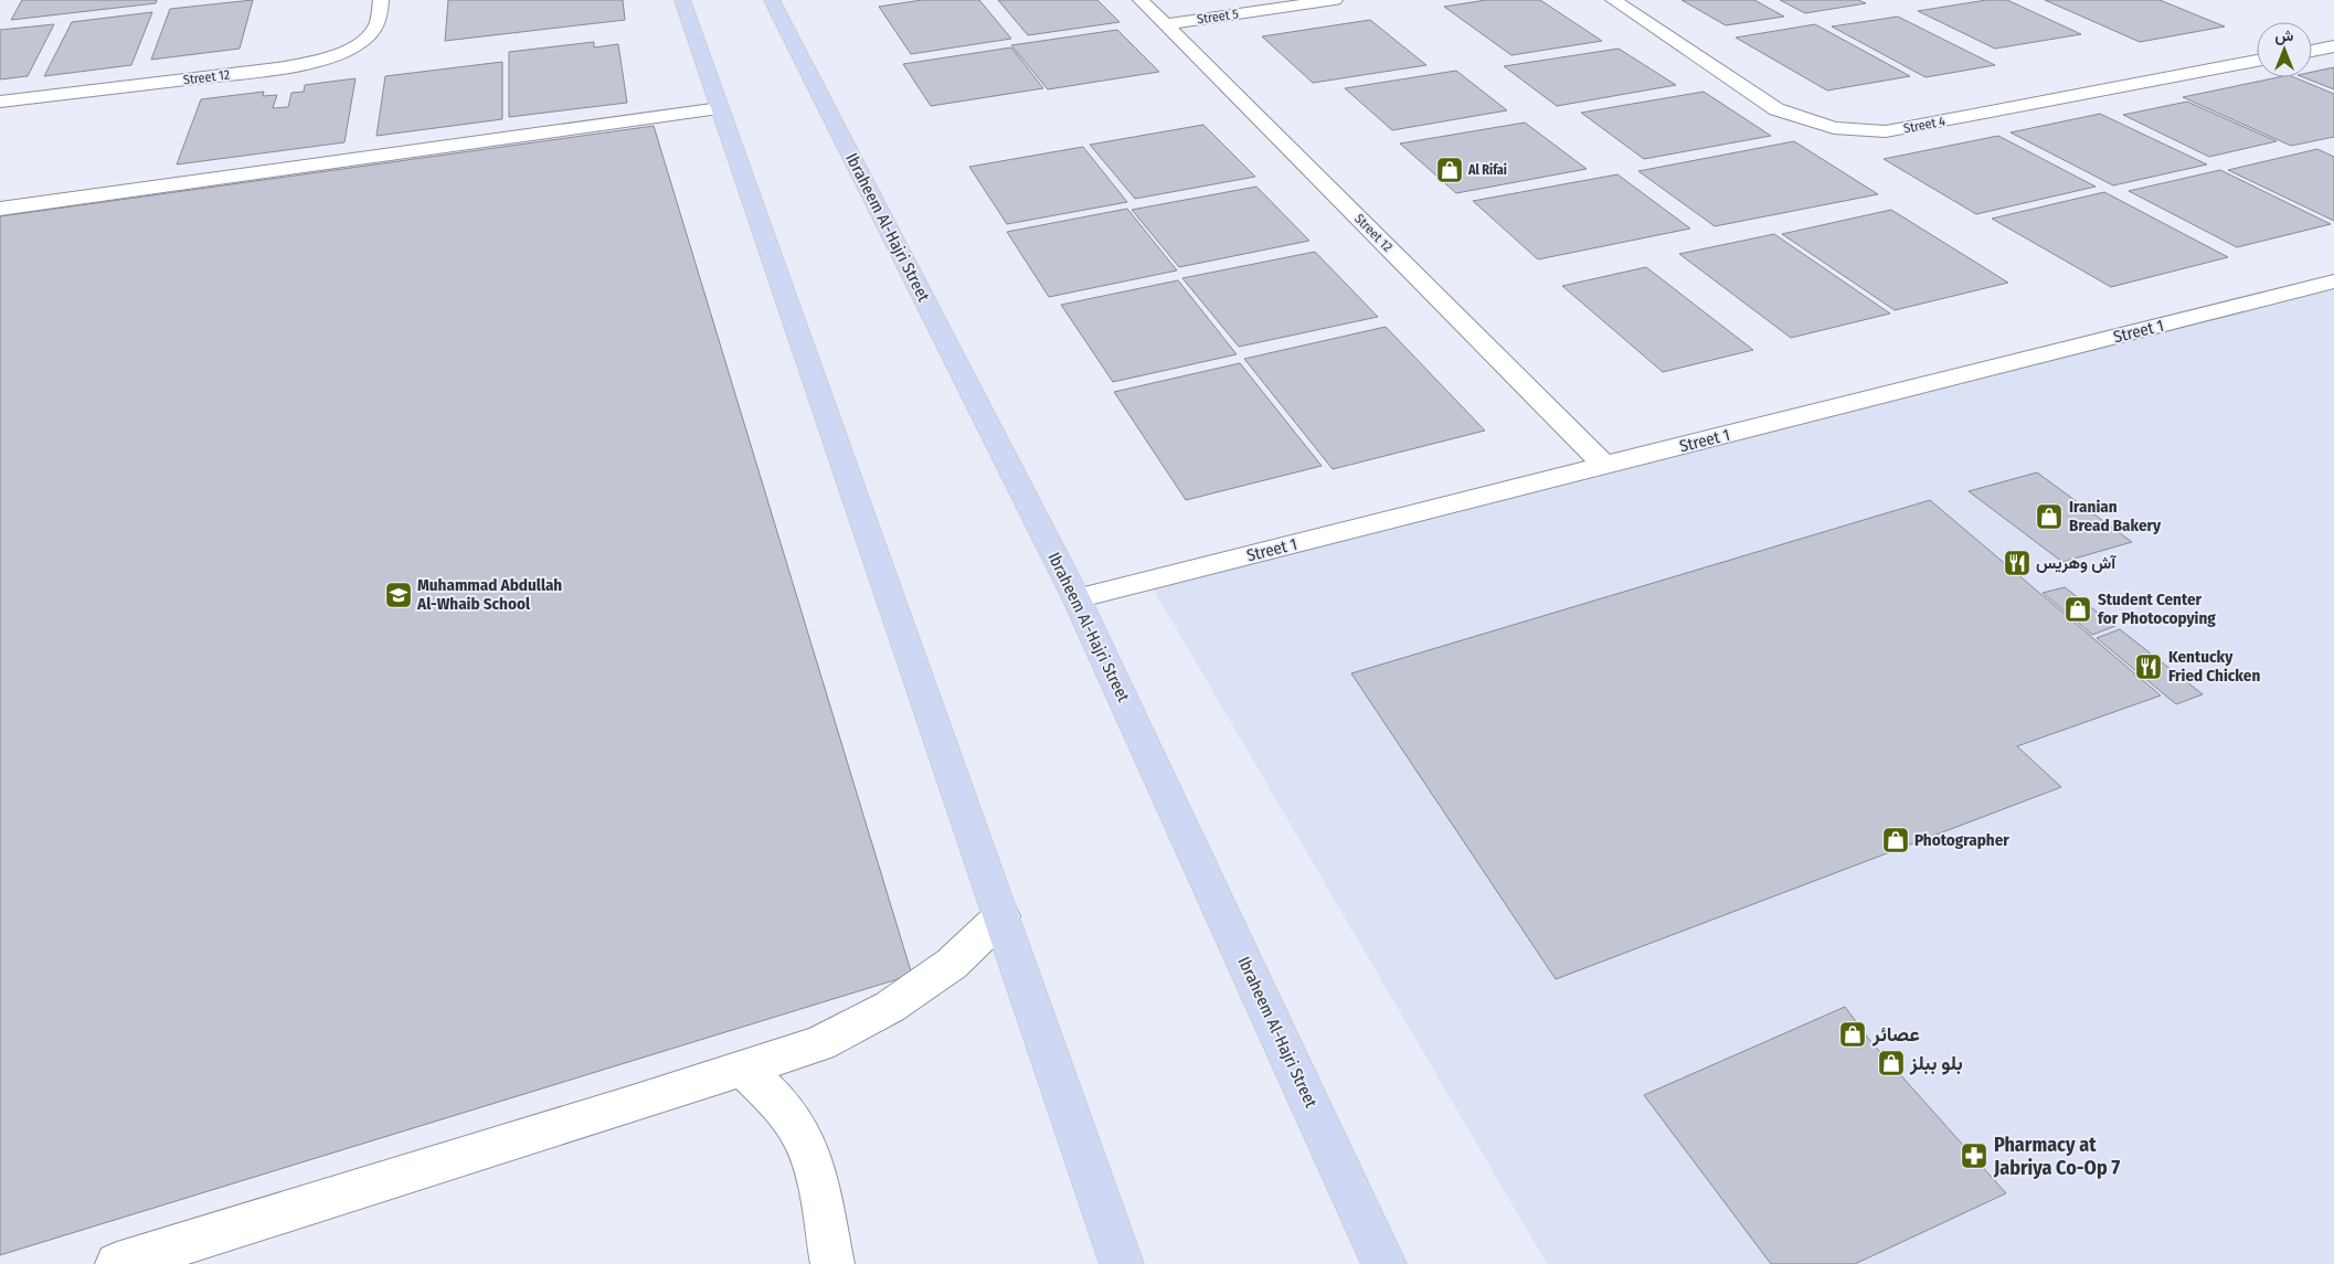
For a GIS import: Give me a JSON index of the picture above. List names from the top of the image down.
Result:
{
  "streets": {
    "main road": ["Ibraheem Al-Hajri Street"],
    "street": [
      "Street 5",
      "Street 12",
      "Street 4",
      "Street 1"
    ]
  },
  "crossings": [
    ["Street 5", "Street 12"],
    ["Street 12", "Street 1"],
    ["Ibraheem Al-Hajri Street", "Street 1"]
  ],
  "places": {
    "shop": [
      "Al Rifai",
      "Iranian Bread Bakery",
      "Student Center for Photocopying",
      "Photographer",
      "عصائر",
      "بلو ببلز"
    ],
    "restaurant": ["آش وهريس", "Kentucky Fried Chicken"],
    "school or university": ["Muhammad Abdullah Al-Whaib School"],
    "pharmacy": ["Pharmacy at Jabriya Co-Op 7"]
  },
  "north": "top"
}
